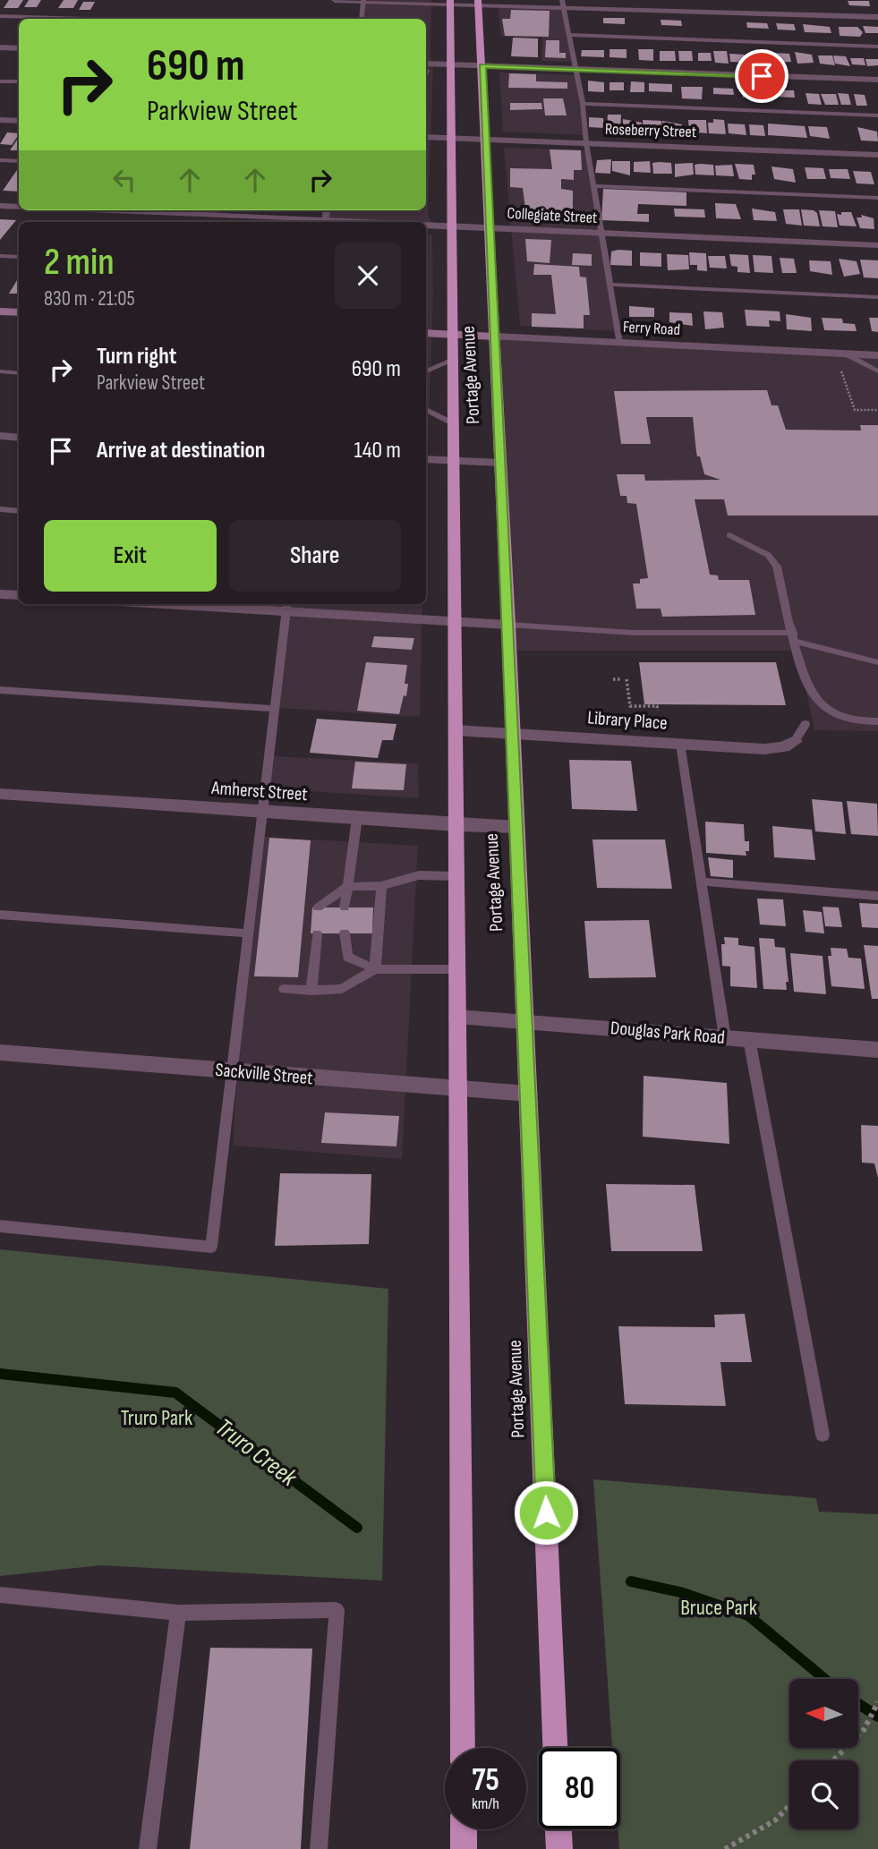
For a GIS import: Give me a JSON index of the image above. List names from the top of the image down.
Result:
{
  "streets": {
    "highway": ["Portage Avenue"],
    "main road": ["Ferry Road"],
    "street": [
      "Roseberry Street",
      "Collegiate Street",
      "Library Place",
      "Amherst Street",
      "Douglas Park Road",
      "Sackville Street"
    ]
  },
  "crossings": [
    ["Roseberry Street", "Portage Avenue"],
    ["Collegiate Street", "Portage Avenue"],
    ["Ferry Road", "Portage Avenue"],
    ["Portage Avenue", "Library Place"],
    ["Portage Avenue", "Amherst Street"],
    ["Portage Avenue", "Douglas Park Road"],
    ["Portage Avenue", "Sackville Street"]
  ],
  "water": ["Truro Creek"],
  "parks": ["Truro Park", "Bruce Park"],
  "north": "left",
  "page": {
    "turn": ["690 m", "Parkview Street"],
    "heading": ["2 min", "830 m · 21:05"],
    "list": [
      {
        "name": "Turn right",
        "note": "Parkview Street",
        "value": "690 m"
      },
      {
        "name": "Arrive at destination",
        "value": "140 m"
      }
    ],
    "buttons": ["Exit", "Share"],
    "speed": "75 km/h",
    "limit": "80"
  }
}
